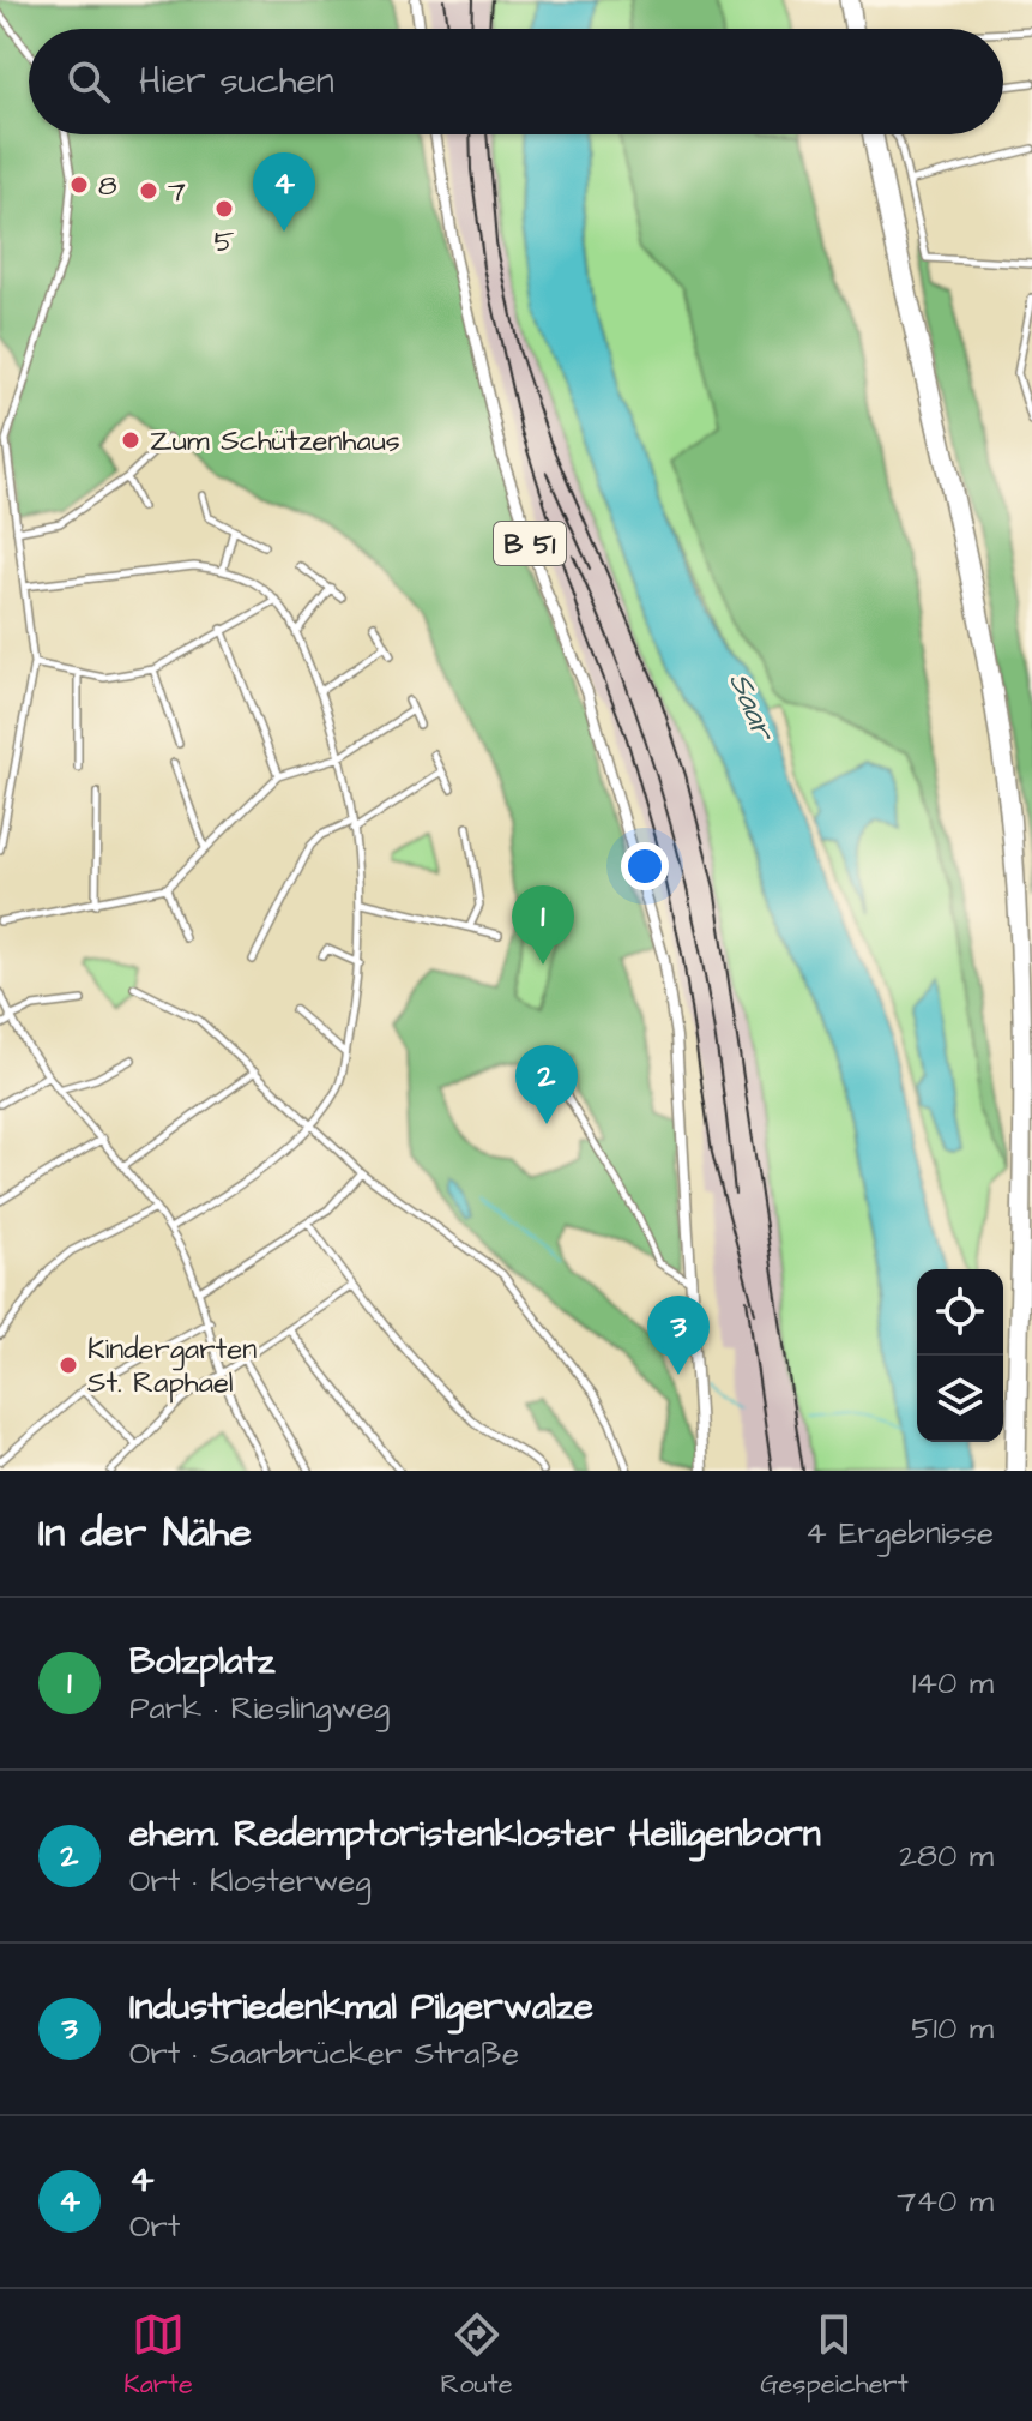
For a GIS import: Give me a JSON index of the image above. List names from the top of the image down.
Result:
{
  "streets": {
    "main road": ["B 51"]
  },
  "water": ["Saar"],
  "places": [
    "8",
    "7",
    "5",
    "Zum Schützenhaus",
    "Kindergarten St. Raphael"
  ],
  "page": {
    "search": "Hier suchen",
    "pins": [
      "4",
      "1",
      "2",
      "3"
    ],
    "heading": ["In der Nähe", "4 Ergebnisse"],
    "list": [
      {
        "mark": "1",
        "name": "Bolzplatz",
        "note": "Park · Rieslingweg",
        "value": "140 m"
      },
      {
        "mark": "2",
        "name": "ehem. Redemptoristenkloster Heiligenborn",
        "note": "Ort · Klosterweg",
        "value": "280 m"
      },
      {
        "mark": "3",
        "name": "Industriedenkmal Pilgerwalze",
        "note": "Ort · Saarbrücker Straße",
        "value": "510 m"
      },
      {
        "mark": "4",
        "name": "4",
        "note": "Ort",
        "value": "740 m"
      }
    ],
    "nav": ["Karte", "Route", "Gespeichert"]
  }
}
